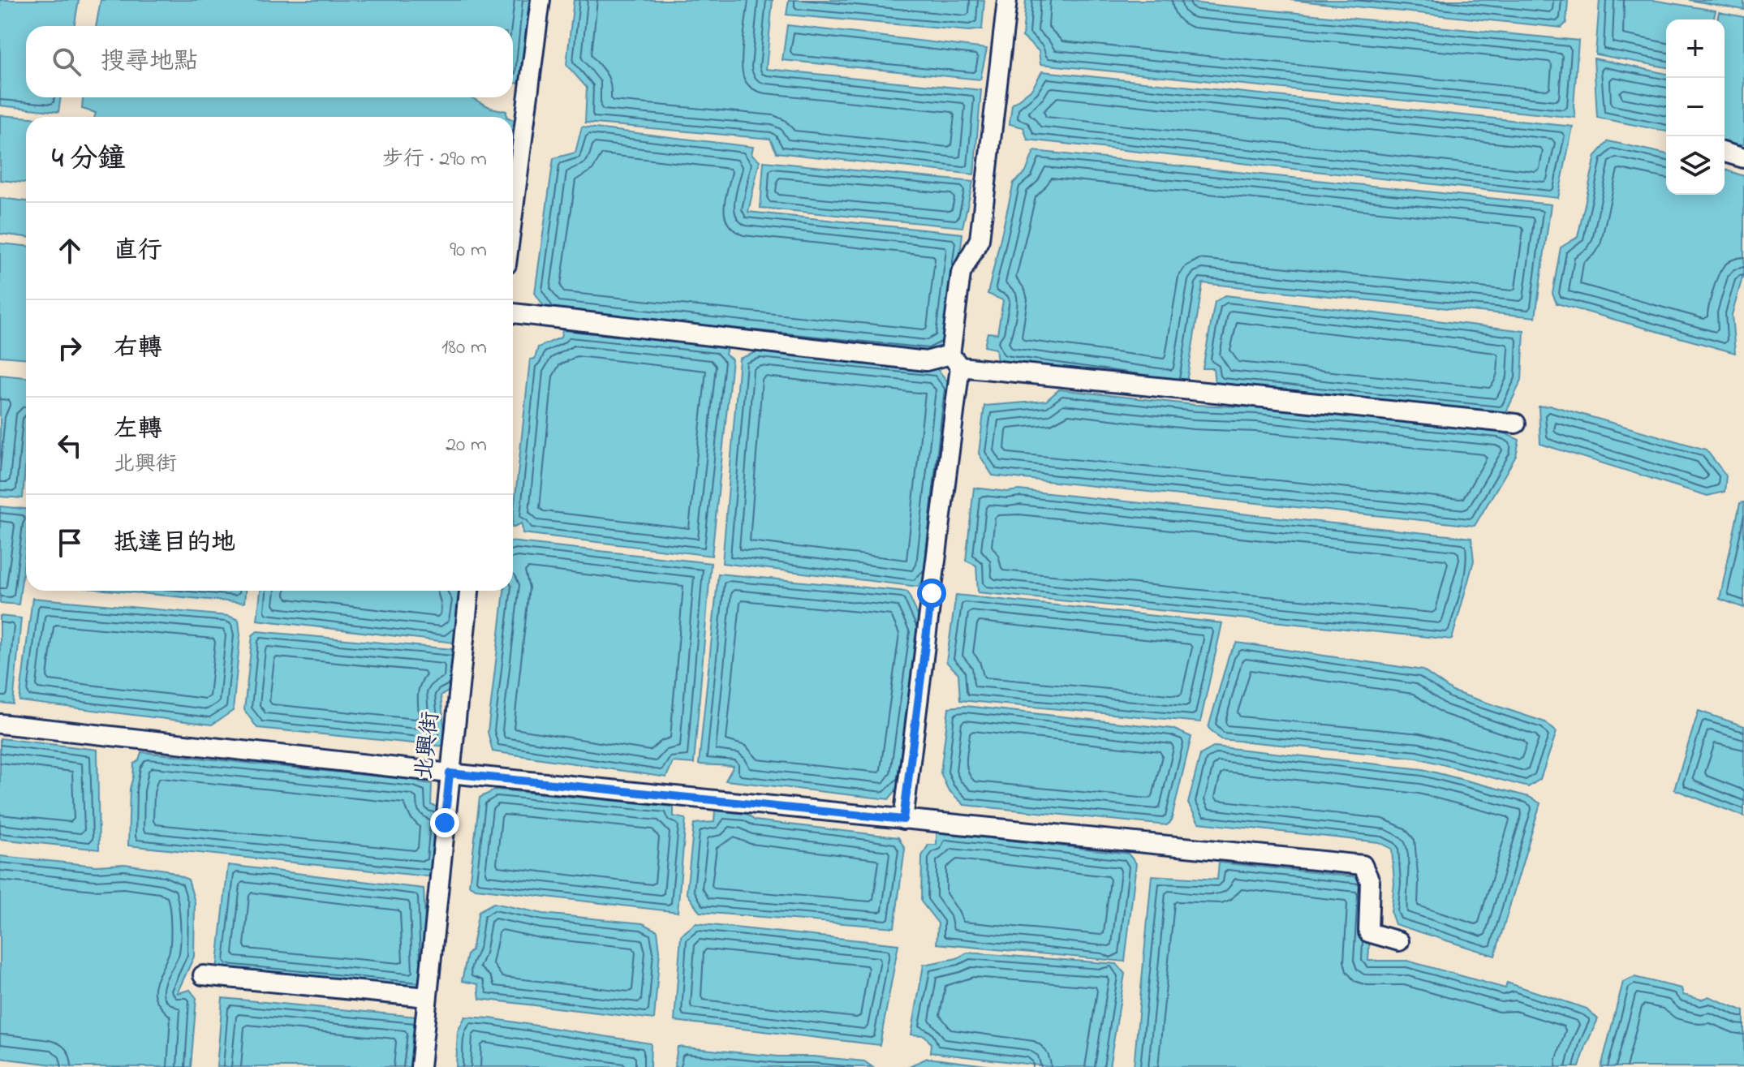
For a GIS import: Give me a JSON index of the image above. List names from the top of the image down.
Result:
{
  "streets": {
    "street": ["北興街"]
  },
  "page": {
    "map_buttons": ["+", "−"],
    "search": "搜尋地點",
    "heading": ["4 分鐘", "步行 · 290 m"],
    "list": [
      ["直行", "90 m"],
      ["右轉", "180 m"],
      ["左轉", "北興街", "20 m"],
      "抵達目的地"
    ]
  }
}
